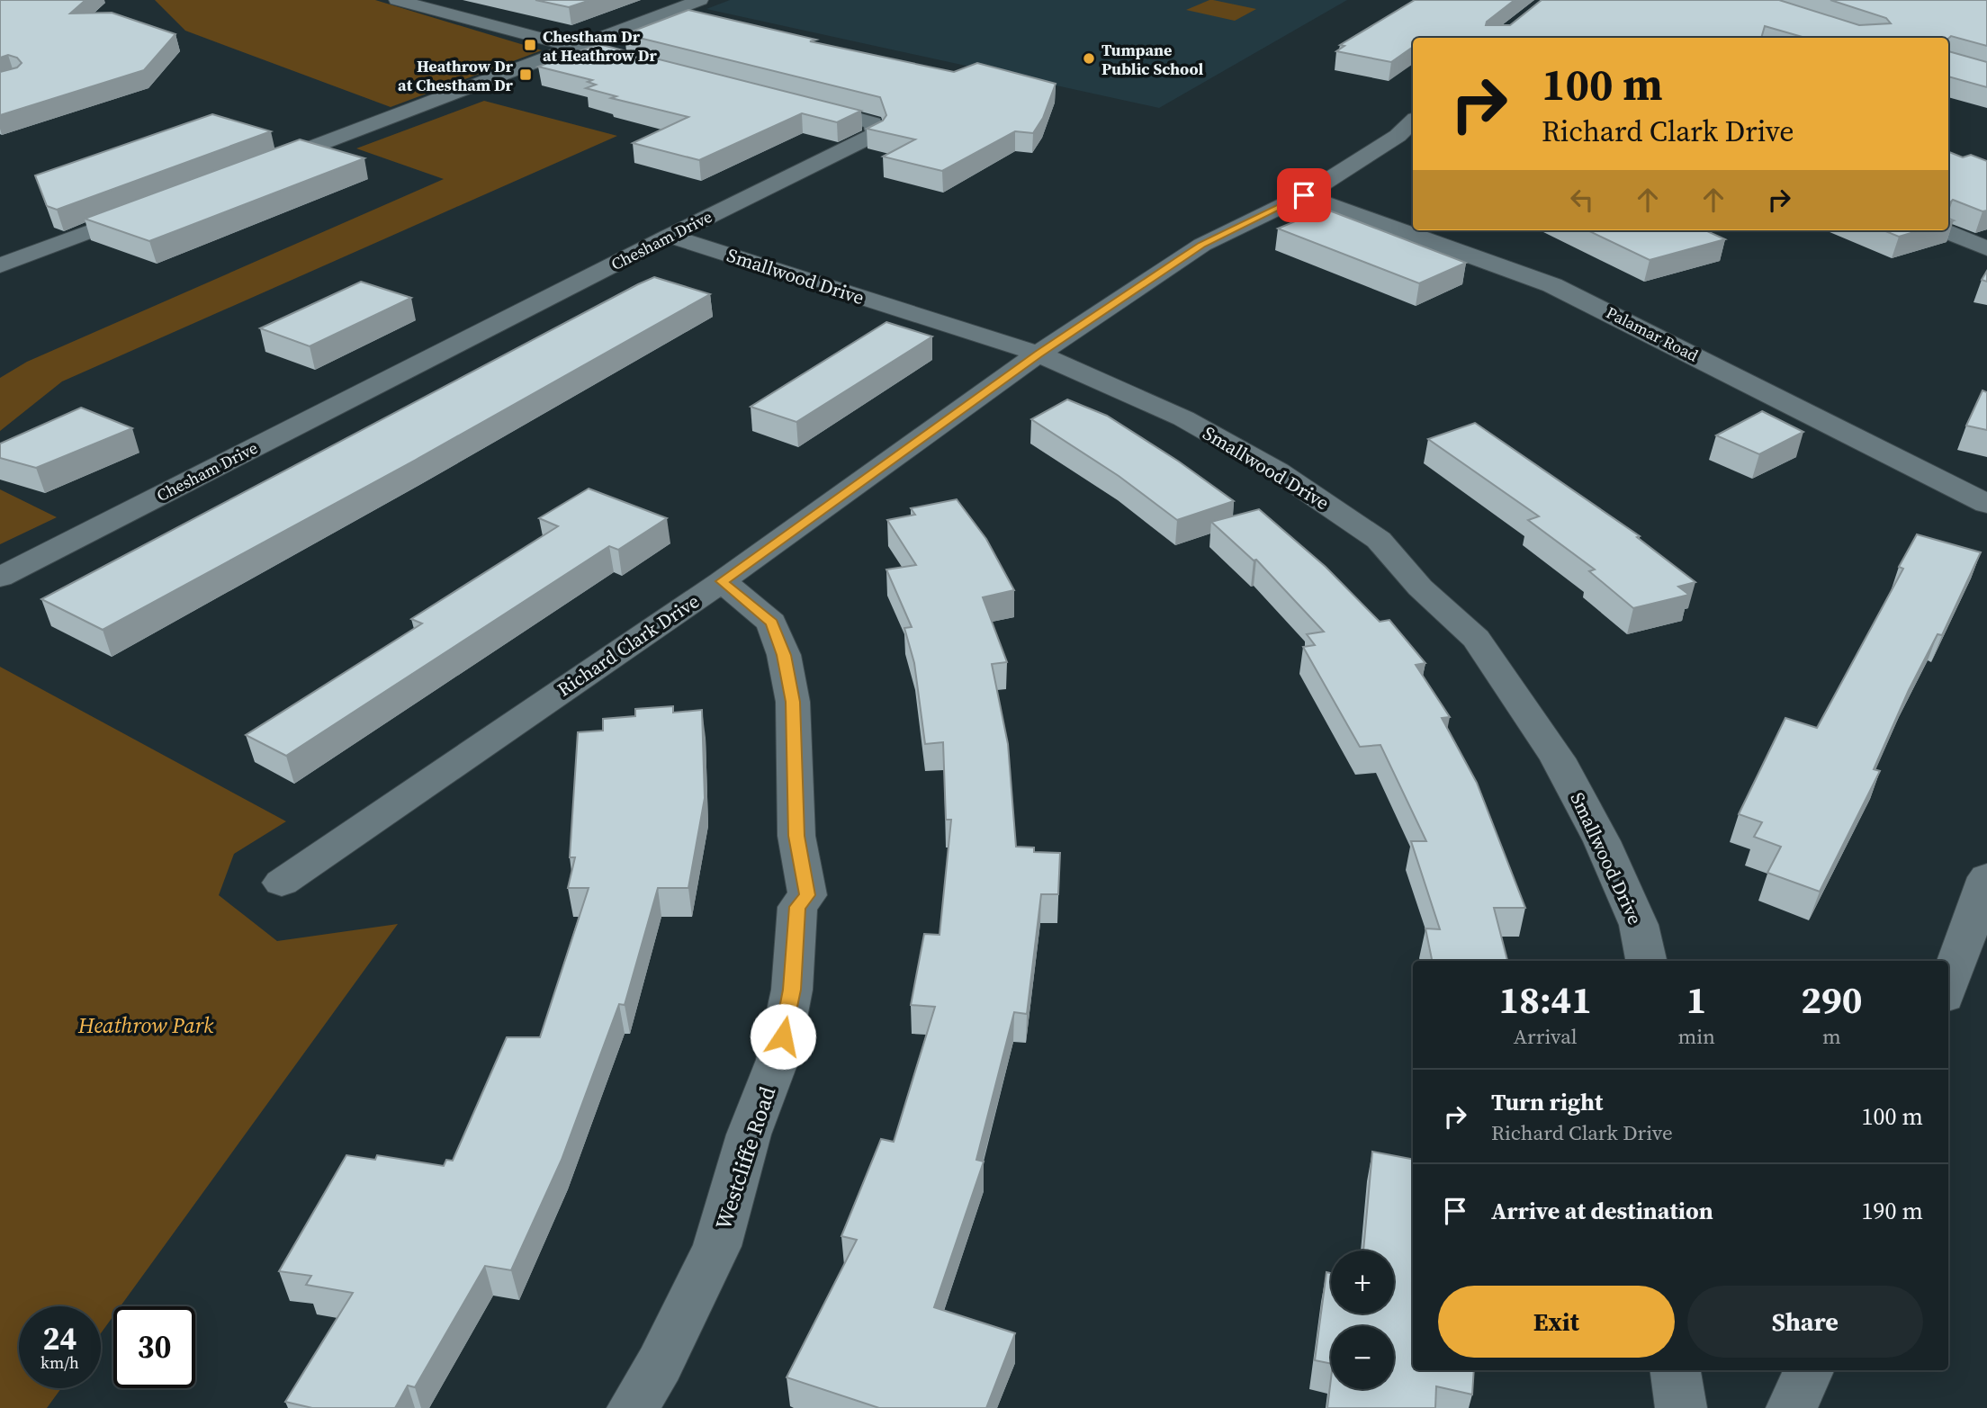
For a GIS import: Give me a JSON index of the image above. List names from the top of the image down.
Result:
{
  "streets": {
    "street": [
      "Chesham Drive",
      "Smallwood Drive",
      "Palamar Road",
      "Richard Clark Drive",
      "Westcliffe Road"
    ]
  },
  "crossings": [
    ["Chesham Drive", "Smallwood Drive"],
    ["Smallwood Drive", "Richard Clark Drive"],
    ["Palamar Road", "Richard Clark Drive"],
    ["Richard Clark Drive", "Westcliffe Road"]
  ],
  "parks": ["Heathrow Park"],
  "places": {
    "transit": ["Chestham Dr at Heathrow Dr", "Heathrow Dr at Chestham Dr"],
    "other": ["Tumpane Public School"]
  },
  "page": {
    "turn": ["100 m", "Richard Clark Drive"],
    "eta": [
      "18:41",
      "Arrival",
      "1",
      "min",
      "290",
      "m"
    ],
    "list": [
      {
        "name": "Turn right",
        "note": "Richard Clark Drive",
        "value": "100 m"
      },
      {
        "name": "Arrive at destination",
        "value": "190 m"
      }
    ],
    "map_buttons": ["+", "−"],
    "buttons": ["Exit", "Share"],
    "speed": "24 km/h",
    "limit": "30"
  }
}
